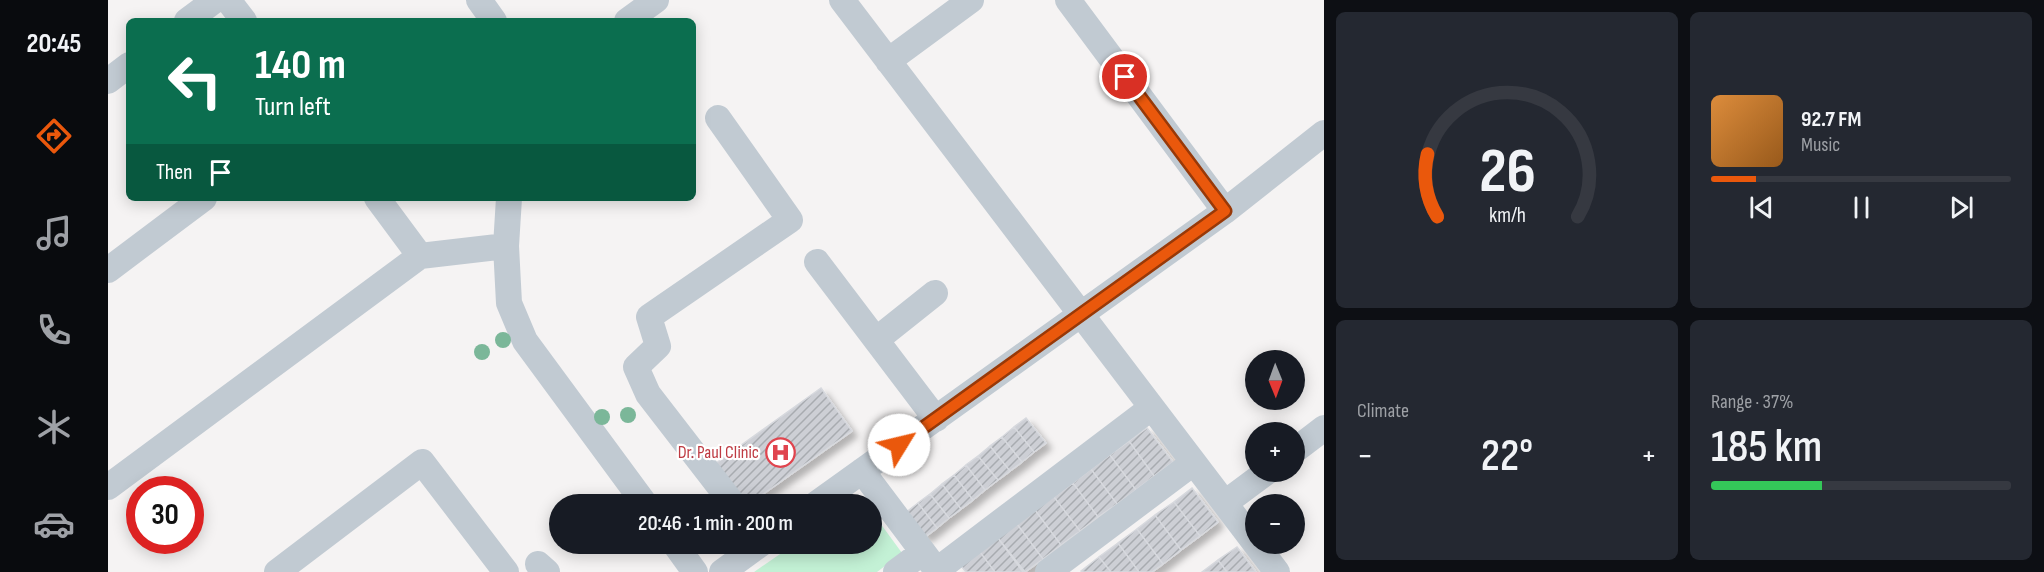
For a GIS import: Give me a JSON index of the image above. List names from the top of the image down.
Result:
{
  "places": {
    "hospital": ["Dr. Paul Clinic"]
  },
  "north": "bottom",
  "page": {
    "tabs": "20:45",
    "turn": ["140 m", "Turn left"],
    "song": ["92.7 FM", "Music"],
    "then": "Then",
    "tile": [
      "Climate",
      ["Range · 37%", "185 km"]
    ],
    "map_buttons": ["+", "−"],
    "heat": ["−", "22°", "+"],
    "limit": "30",
    "trip": "20:46 · 1 min · 200 m",
    "gauge": ["26", "km/h"]
  }
}
